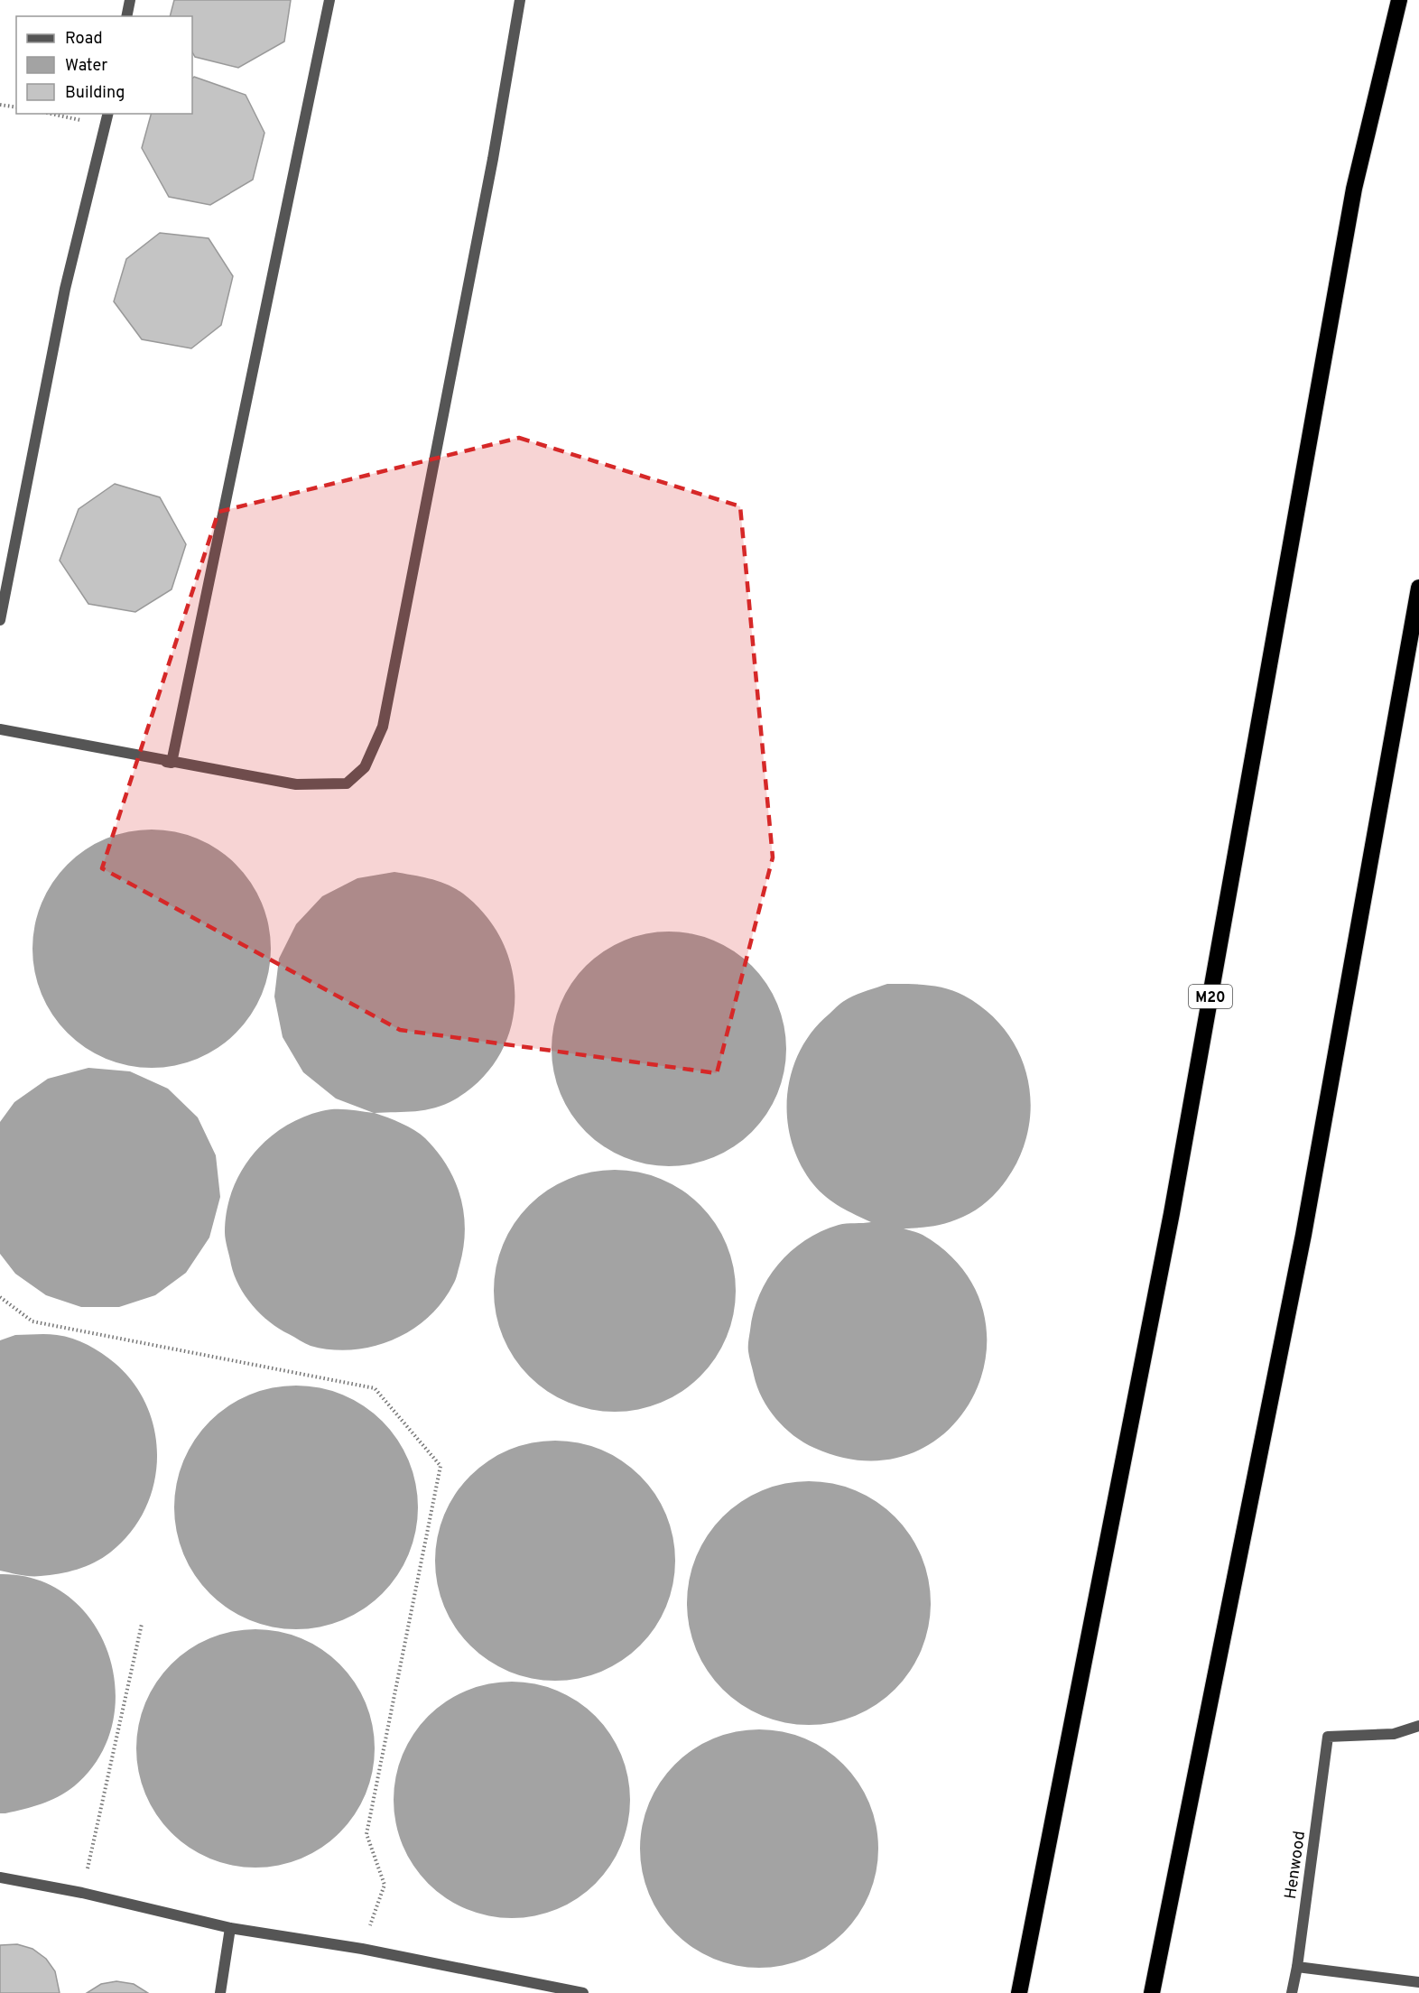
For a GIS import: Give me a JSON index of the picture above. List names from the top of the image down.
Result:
{
  "streets": {
    "highway": ["M20"],
    "street": ["Henwood"]
  },
  "legend": ["Road", "Water", "Building"]
}
